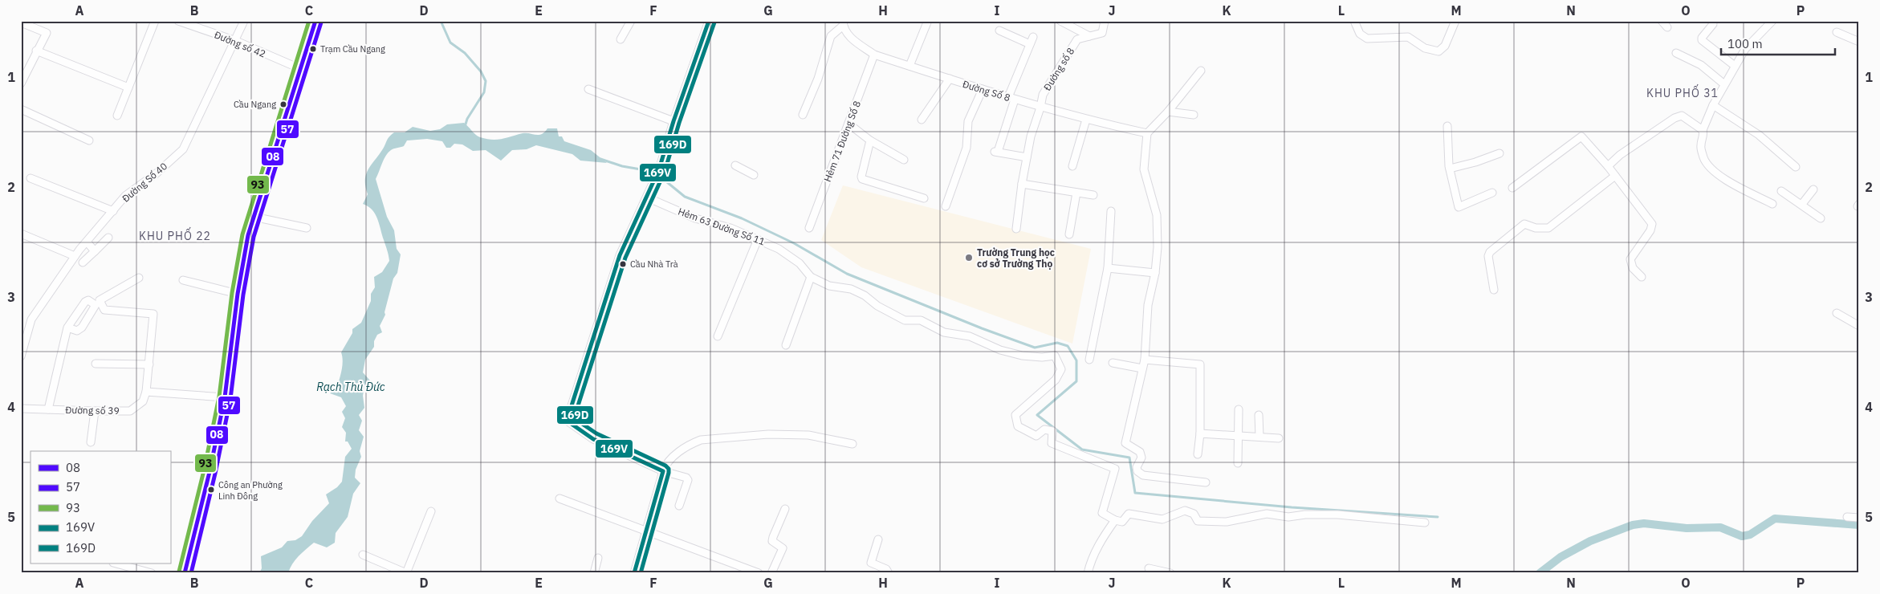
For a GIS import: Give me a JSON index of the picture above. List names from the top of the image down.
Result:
{
  "streets": {
    "street": [
      "Đường số 42",
      "Đường số 8",
      "Đường Số 8",
      "Hẻm 71 Đường Số 8",
      "Đường Số 40",
      "Hẻm 63 Đường Số 11",
      "Đường số 39"
    ]
  },
  "crossings": [
    ["Đường số 42", "Đường Số 40"],
    ["Đường số 8", "Đường Số 8"],
    ["Đường Số 8", "Hẻm 71 Đường Số 8"]
  ],
  "districts": ["KHU PHỐ 31", "KHU PHỐ 22"],
  "water": ["Rạch Thủ Đức"],
  "places": [
    "Trạm Cầu Ngang",
    "Cầu Ngang",
    "Trường Trung học cơ sở Trường Thọ",
    "Cầu Nhà Trà",
    "Công an Phường Linh Đông"
  ],
  "lines": [
    "transit line 08",
    "transit line 93",
    "transit line 169V",
    "transit line 57",
    "transit line 169D"
  ],
  "legend": [
    "08",
    "57",
    "93",
    "169V",
    "169D"
  ],
  "scale_bar": "100 m",
  "grid": {
    "columns": [
      "A",
      "B",
      "C",
      "D",
      "E",
      "F",
      "G",
      "H",
      "I",
      "J",
      "K",
      "L",
      "M",
      "N",
      "O",
      "P"
    ],
    "rows": [
      "1",
      "2",
      "3",
      "4",
      "5"
    ]
  }
}
